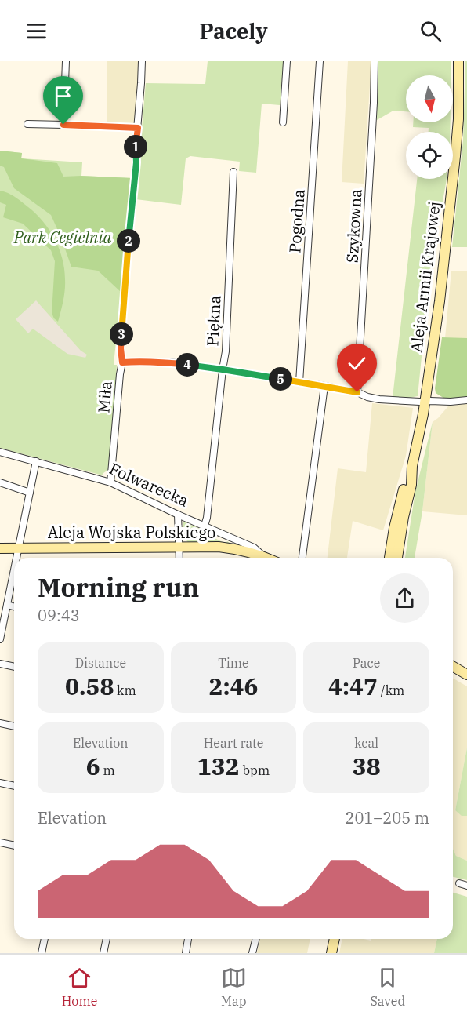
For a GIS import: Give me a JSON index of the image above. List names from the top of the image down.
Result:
{
  "streets": {
    "main road": ["Aleja Armii Krajowej", "Folwarecka", "Aleja Wojska Polskiego"],
    "street": [
      "Pogodna",
      "Szykowna",
      "Piękna",
      "Miła"
    ]
  },
  "crossings": [
    ["Piękna", "Folwarecka"],
    ["Miła", "Folwarecka"],
    ["Folwarecka", "Aleja Wojska Polskiego"]
  ],
  "parks": ["Park Cegielnia"],
  "north": "bottom",
  "page": {
    "header": "Pacely",
    "pins": [
      "1",
      "2",
      "3",
      "4",
      "5"
    ],
    "heading": ["Morning run", "09:43"],
    "stats": [
      ["Distance", "0.58 km"],
      ["Time", "2:46"],
      ["Pace", "4:47 /km"],
      ["Elevation", "6 m"],
      ["Heart rate", "132 bpm"],
      ["kcal", "38"]
    ],
    "chart": ["Elevation", "201–205 m"],
    "tabs": ["Home", "Map", "Saved"]
  }
}
